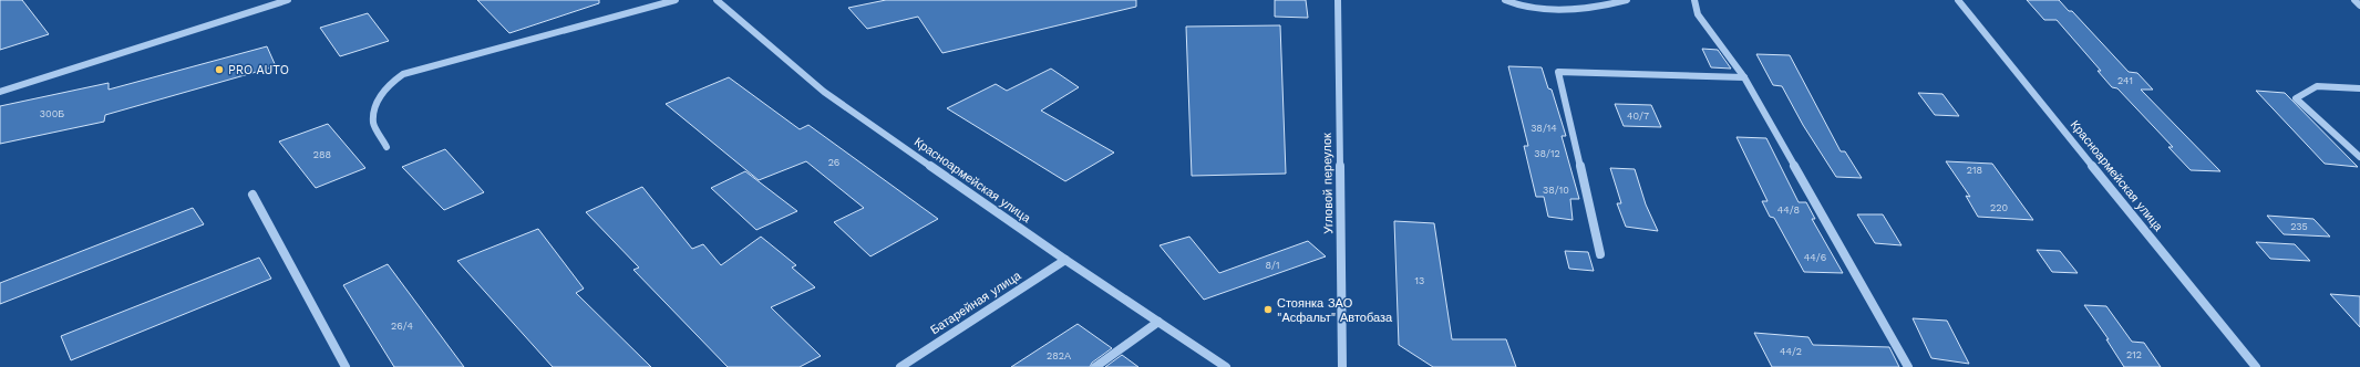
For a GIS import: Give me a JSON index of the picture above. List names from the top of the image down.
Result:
{
  "streets": {
    "street": ["Красноармейская улица", "Угловой переулок", "Батарейная улица"]
  },
  "crossings": [
    ["Красноармейская улица", "Батарейная улица"]
  ],
  "places": ["PRO AUTO", "Стоянка ЗАО \"Асфальт\" Автобаза"],
  "house_numbers": [
    "241",
    "300Б",
    "40/7",
    "38/14",
    "38/12",
    "288",
    "26",
    "218",
    "38/10",
    "220",
    "44/8",
    "235",
    "44/6",
    "8/1",
    "13",
    "26/4",
    "44/2",
    "212",
    "282А"
  ]
}
